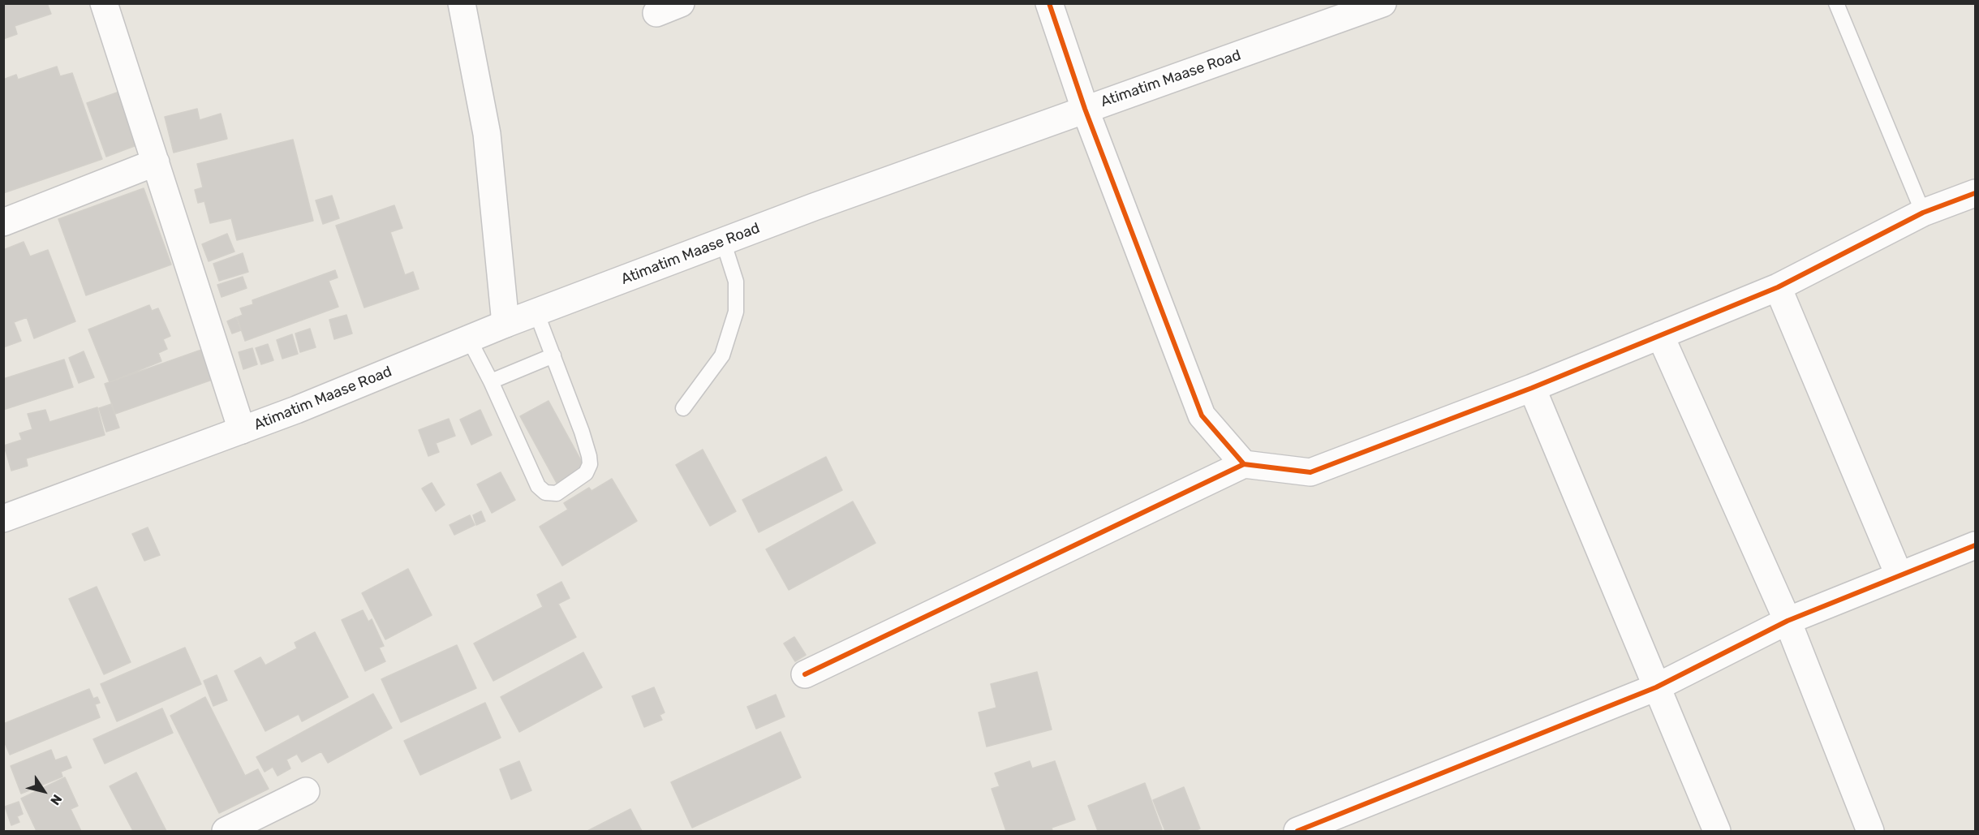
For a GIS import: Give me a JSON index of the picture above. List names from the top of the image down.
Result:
{
  "streets": {
    "street": ["Atimatim Maase Road"]
  },
  "north": "bottom right"
}
